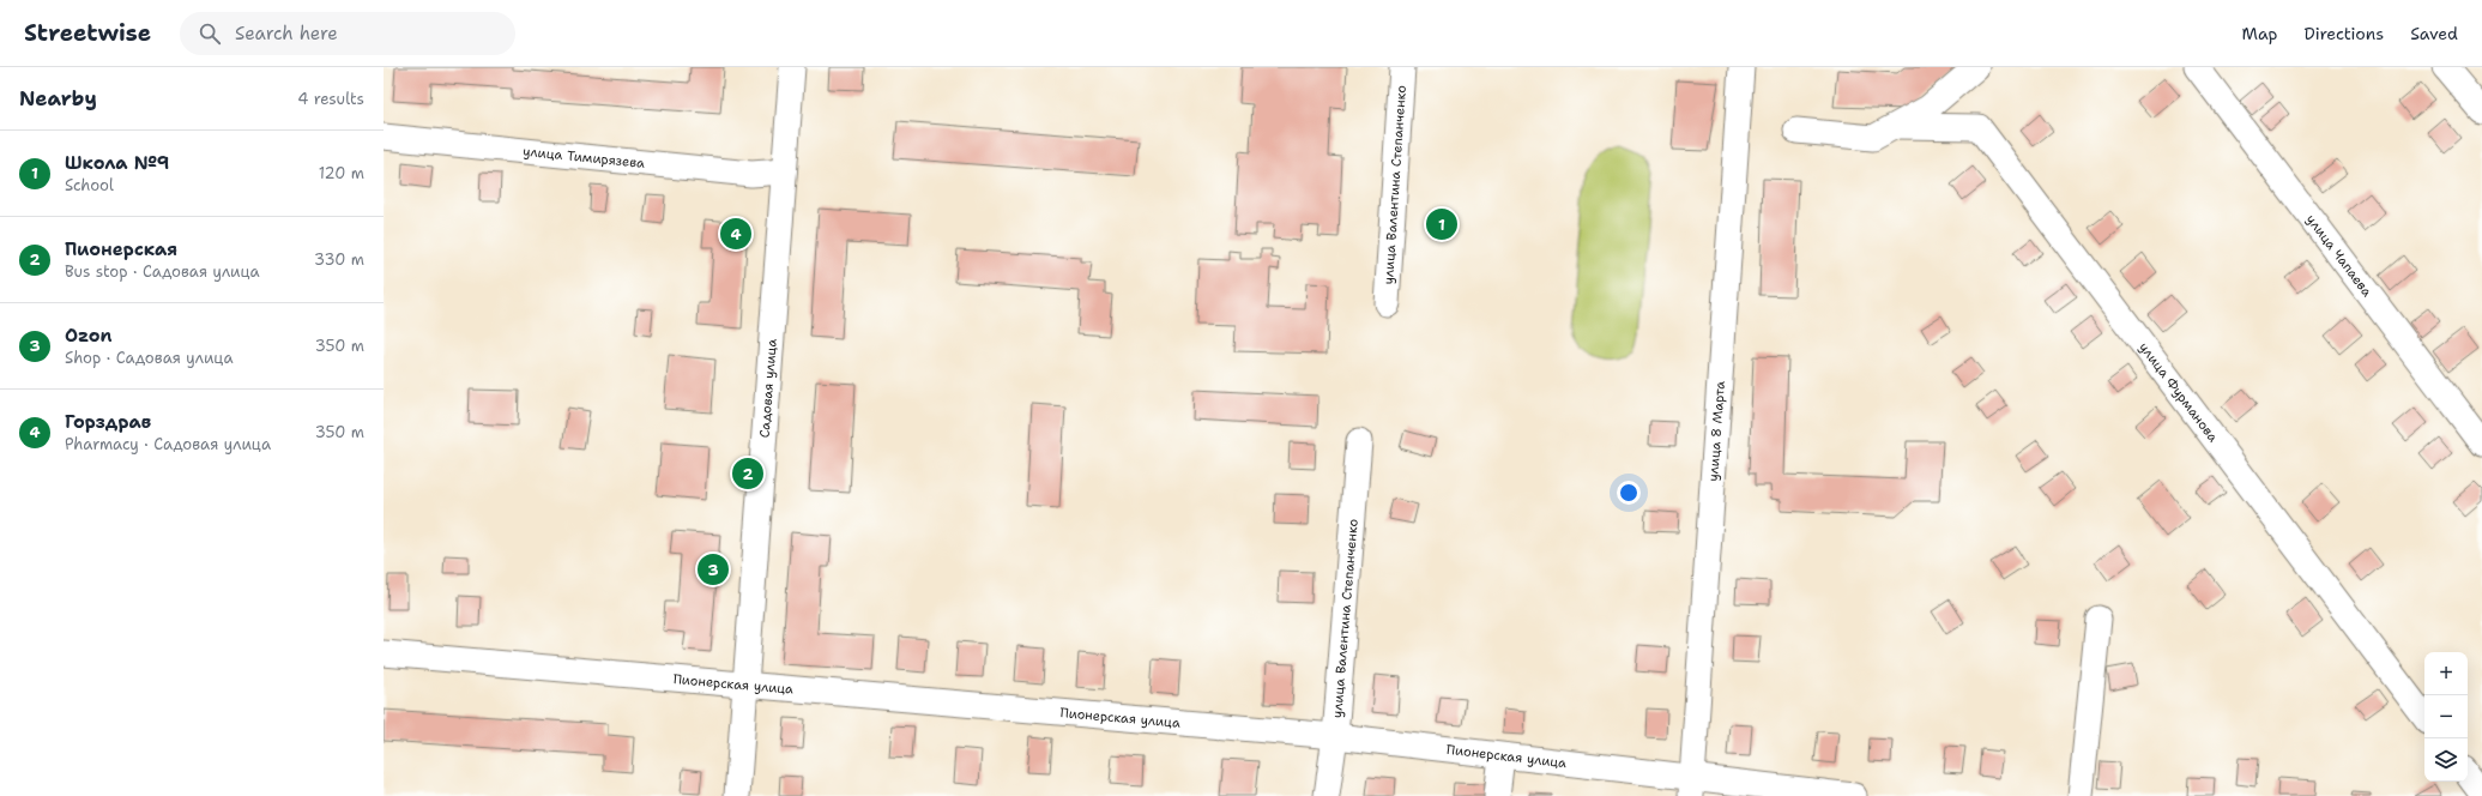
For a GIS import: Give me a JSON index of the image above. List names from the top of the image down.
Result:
{
  "streets": {
    "street": [
      "улица Тимирязева",
      "улица Валентина Степанченко",
      "улица Чапаева",
      "Садовая улица",
      "улица Фурманова",
      "улица 8 Марта",
      "Пионерская улица"
    ]
  },
  "crossings": [
    ["улица Тимирязева", "Садовая улица"],
    ["улица Валентина Степанченко", "Пионерская улица"],
    ["Садовая улица", "Пионерская улица"],
    ["улица 8 Марта", "Пионерская улица"]
  ],
  "page": {
    "header": "Streetwise",
    "search": "Search here",
    "nav": ["Map", "Directions", "Saved"],
    "heading": ["Nearby", "4 results"],
    "list": [
      {
        "mark": "1",
        "name": "Школа №9",
        "note": "School",
        "value": "120 m"
      },
      {
        "mark": "2",
        "name": "Пионерская",
        "note": "Bus stop · Садовая улица",
        "value": "330 m"
      },
      {
        "mark": "3",
        "name": "Ozon",
        "note": "Shop · Садовая улица",
        "value": "350 m"
      },
      {
        "mark": "4",
        "name": "Горздрав",
        "note": "Pharmacy · Садовая улица",
        "value": "350 m"
      }
    ],
    "pins": [
      "1",
      "4",
      "2",
      "3"
    ],
    "map_buttons": ["+", "−"]
  }
}
